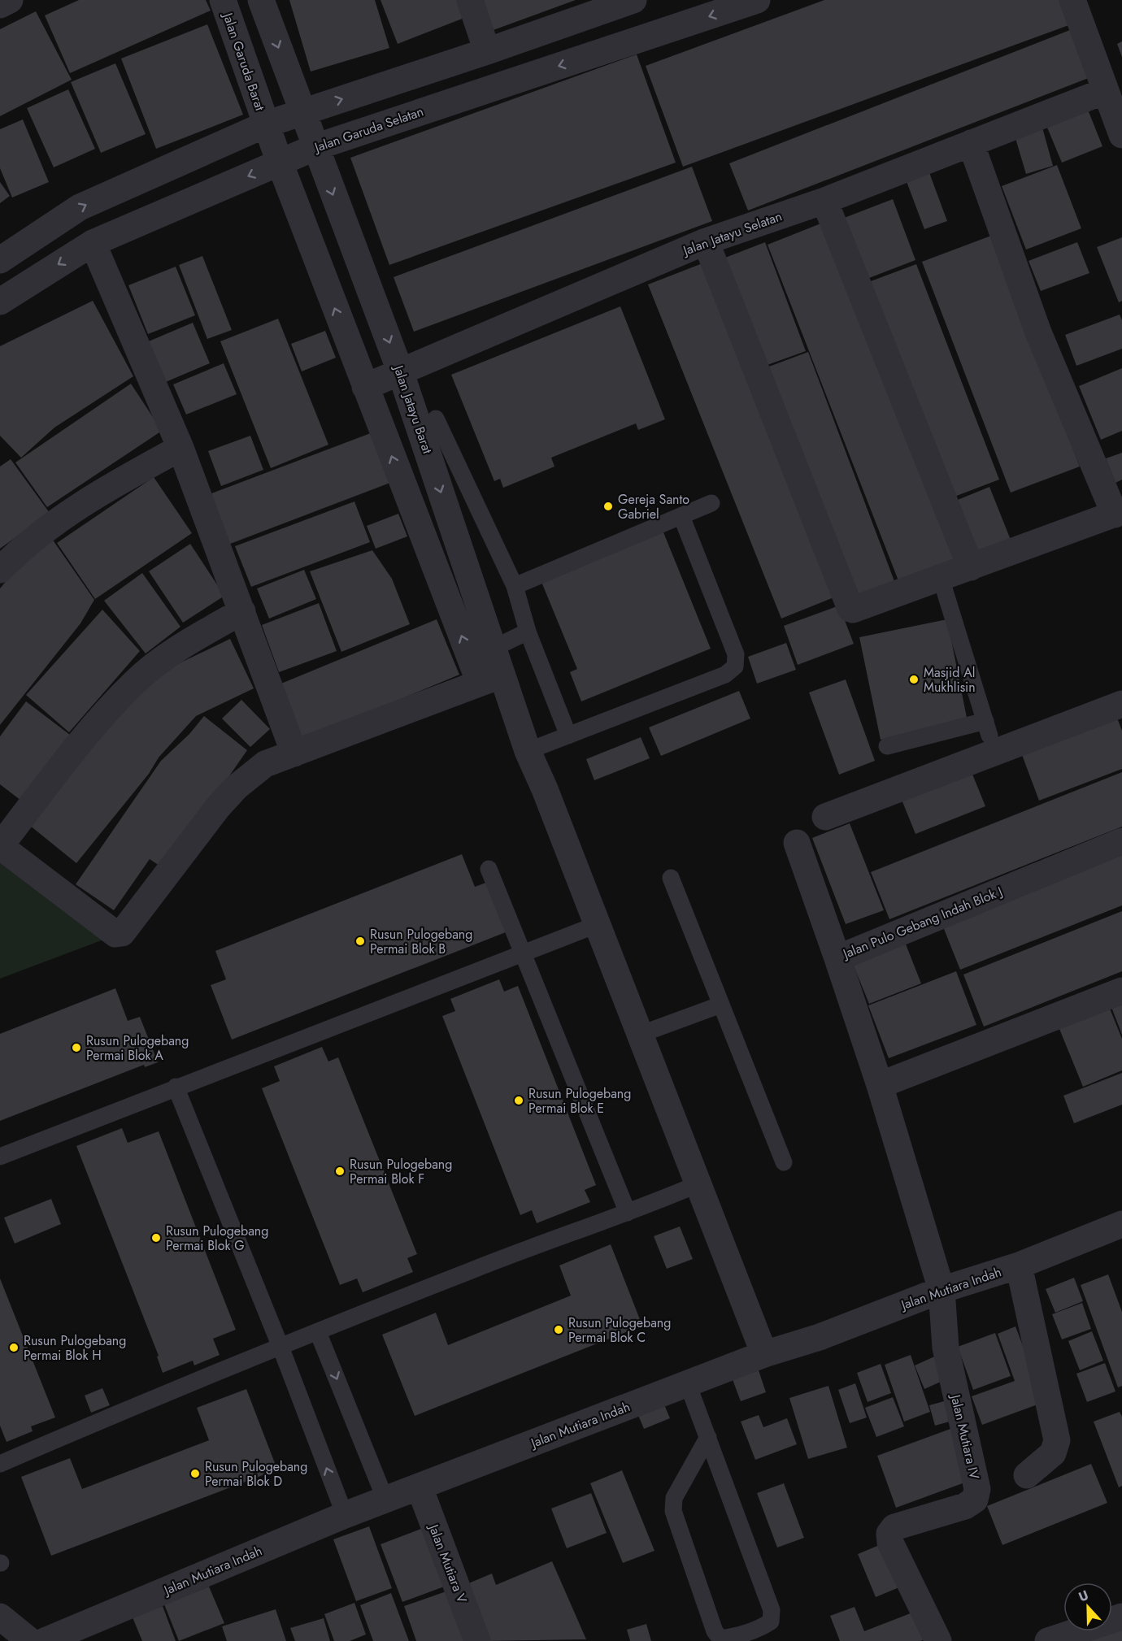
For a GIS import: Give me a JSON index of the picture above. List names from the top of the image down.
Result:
{
  "streets": {
    "street": [
      "Jalan Garuda Barat",
      "Jalan Garuda Selatan",
      "Jalan Jatayu Selatan",
      "Jalan Jatayu Barat",
      "Jalan Pulo Gebang Indah Blok J",
      "Jalan Mutiara Indah",
      "Jalan Mutiara IV",
      "Jalan Mutiara V"
    ]
  },
  "crossings": [
    ["Jalan Garuda Barat", "Jalan Garuda Selatan"],
    ["Jalan Garuda Selatan", "Jalan Jatayu Barat"],
    ["Jalan Jatayu Selatan", "Jalan Jatayu Barat"],
    ["Jalan Pulo Gebang Indah Blok J", "Jalan Mutiara IV"],
    ["Jalan Mutiara Indah", "Jalan Mutiara IV"],
    ["Jalan Mutiara Indah", "Jalan Mutiara V"]
  ],
  "places": [
    "Gereja Santo Gabriel",
    "Masjid Al Mukhlisin",
    "Rusun Pulogebang Permai Blok B",
    "Rusun Pulogebang Permai Blok A",
    "Rusun Pulogebang Permai Blok E",
    "Rusun Pulogebang Permai Blok F",
    "Rusun Pulogebang Permai Blok G",
    "Rusun Pulogebang Permai Blok C",
    "Rusun Pulogebang Permai Blok H",
    "Rusun Pulogebang Permai Blok D"
  ],
  "north": "top"
}
